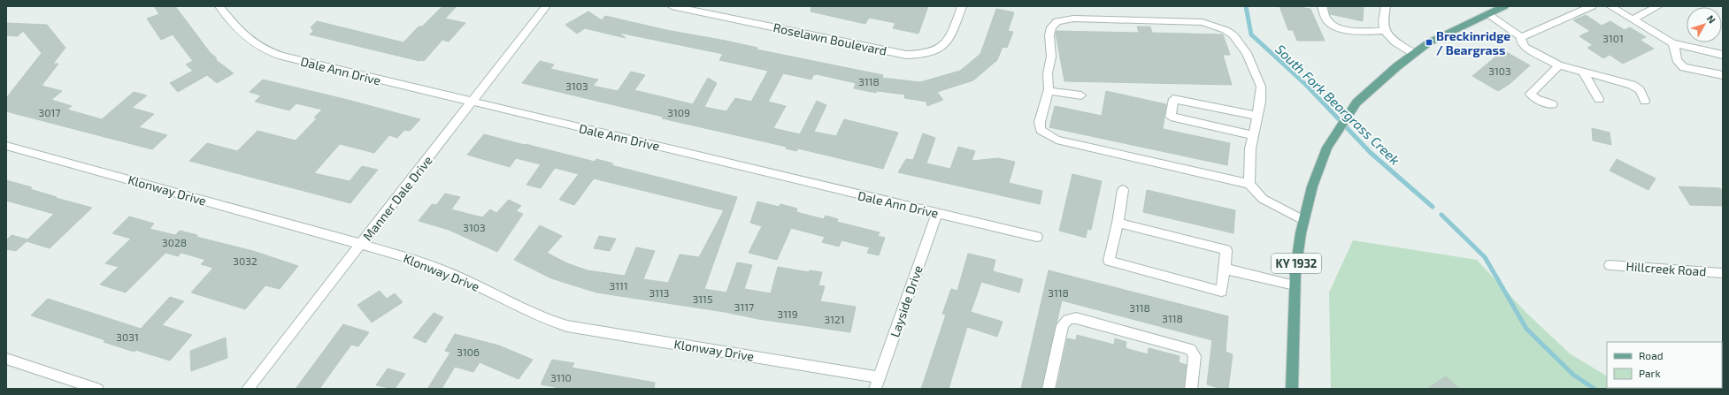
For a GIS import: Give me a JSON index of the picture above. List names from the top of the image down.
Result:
{
  "streets": {
    "main road": ["KY 1932"],
    "street": [
      "Roselawn Boulevard",
      "Dale Ann Drive",
      "Klonway Drive",
      "Manner Dale Drive",
      "Hillcreek Road",
      "Layside Drive"
    ]
  },
  "crossings": [
    ["Dale Ann Drive", "Manner Dale Drive"],
    ["Dale Ann Drive", "Layside Drive"],
    ["Klonway Drive", "Manner Dale Drive"],
    ["Klonway Drive", "Layside Drive"]
  ],
  "water": ["South Fork Beargrass Creek"],
  "places": {
    "transit": ["Breckinridge / Beargrass"]
  },
  "house_numbers": [
    "3101",
    "3103",
    "3118",
    "3103",
    "3017",
    "3109",
    "3103",
    "3028",
    "3032",
    "3111",
    "3113",
    "3118",
    "3115",
    "3117",
    "3118",
    "3119",
    "3118",
    "3121",
    "3031",
    "3106",
    "3110"
  ],
  "legend": ["Road", "Park"],
  "north": "top right"
}
